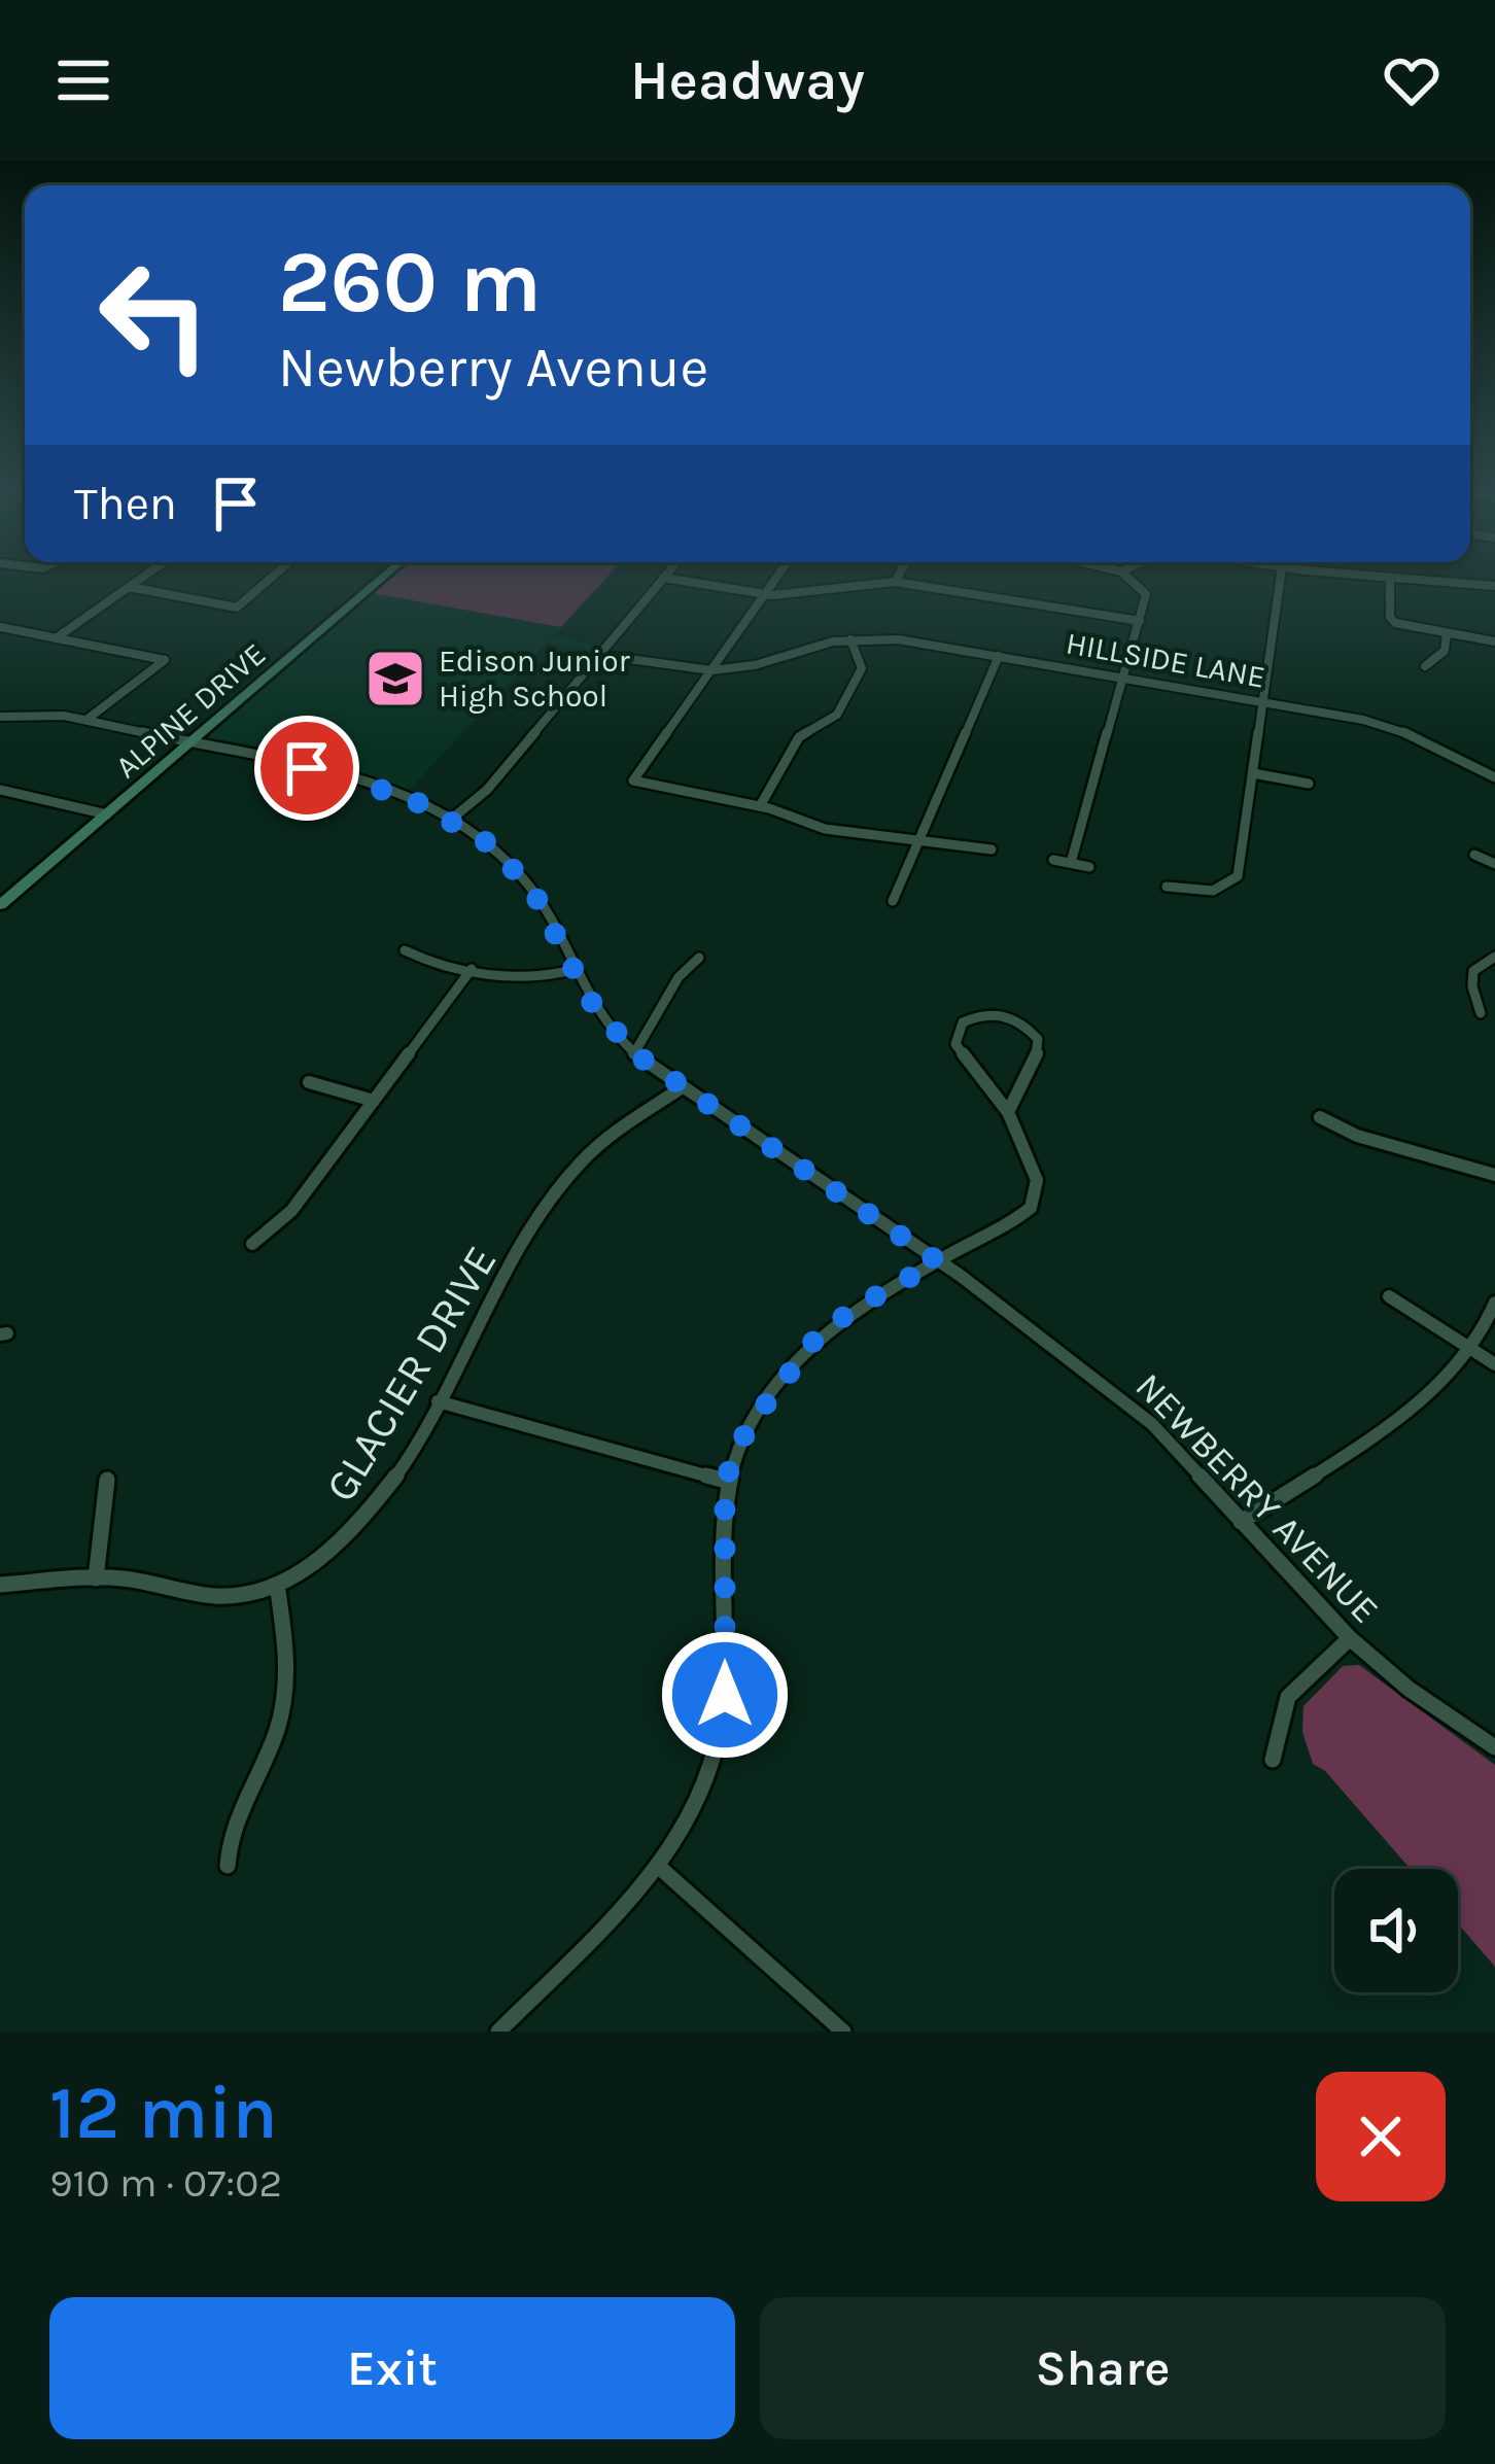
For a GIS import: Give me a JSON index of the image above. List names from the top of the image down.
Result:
{
  "streets": {
    "street": [
      "HILLSIDE LANE",
      "ALPINE DRIVE",
      "GLACIER DRIVE",
      "NEWBERRY AVENUE"
    ]
  },
  "crossings": [
    ["ALPINE DRIVE", "NEWBERRY AVENUE"],
    ["GLACIER DRIVE", "NEWBERRY AVENUE"]
  ],
  "places": {
    "school or university": ["Edison Junior High School"]
  },
  "page": {
    "header": "Headway",
    "turn": ["260 m", "Newberry Avenue"],
    "then": "Then",
    "heading": ["12 min", "910 m · 07:02"],
    "buttons": ["Exit", "Share"]
  }
}
